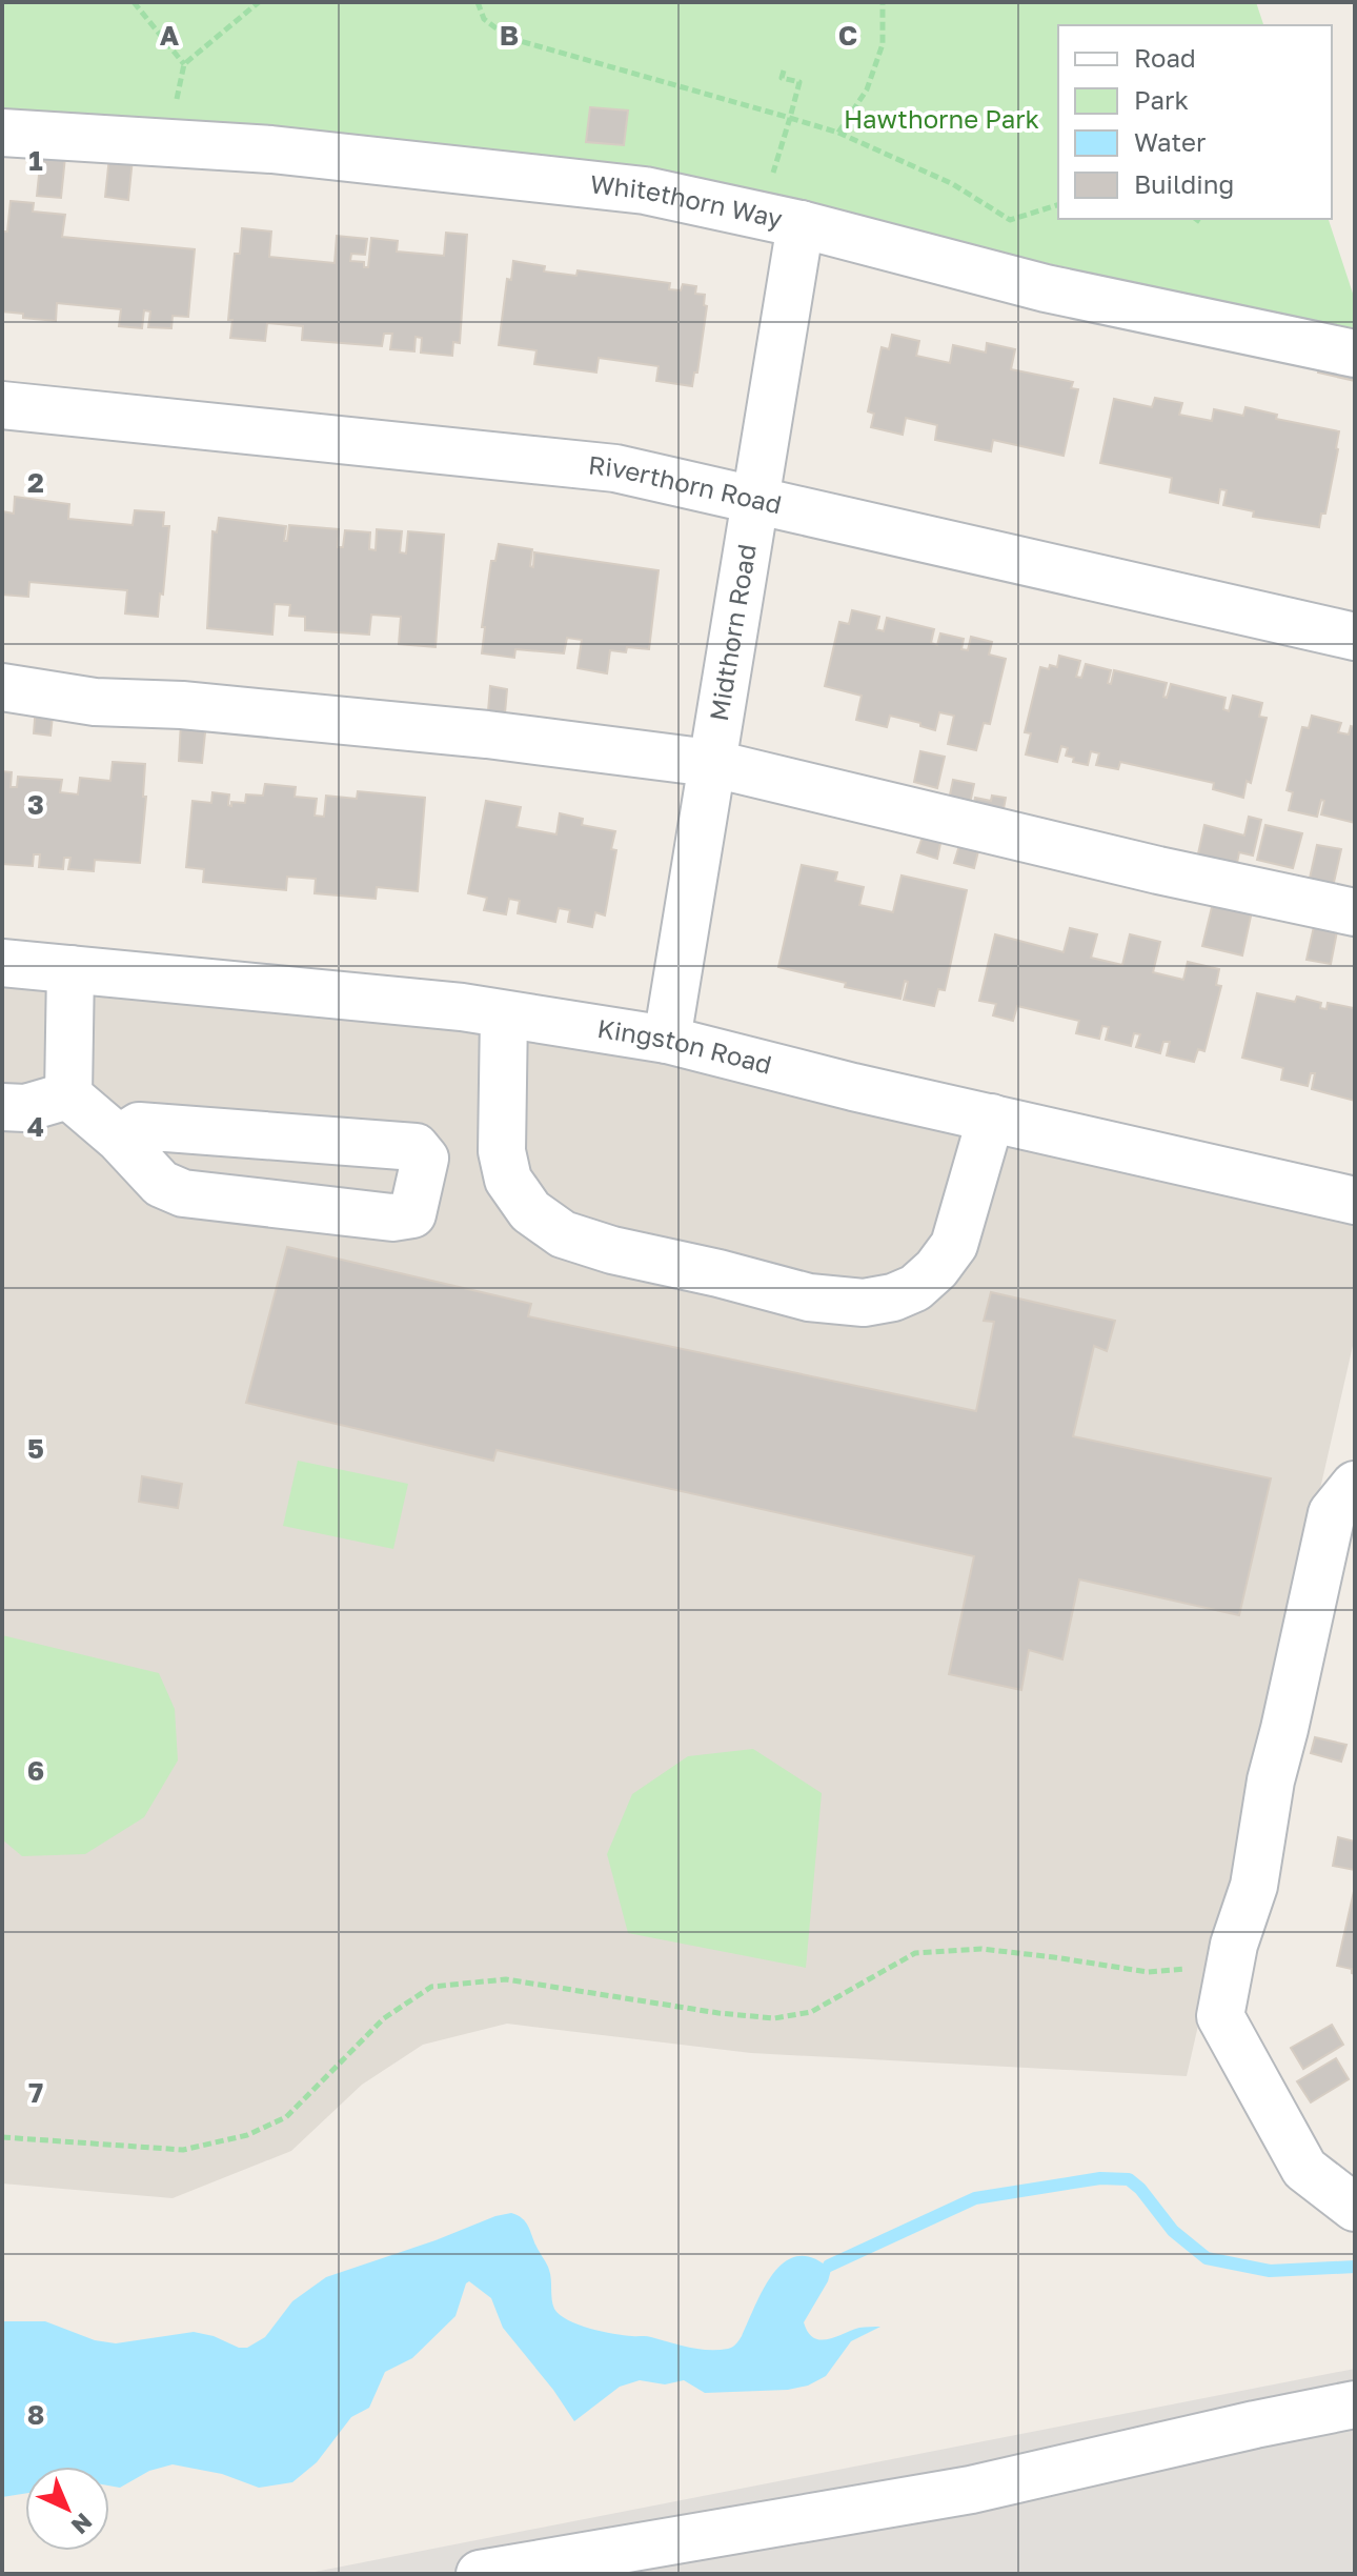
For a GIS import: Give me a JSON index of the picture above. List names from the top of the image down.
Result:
{
  "streets": {
    "street": [
      "Whitethorn Way",
      "Riverthorn Road",
      "Midthorn Road",
      "Kingston Road"
    ]
  },
  "crossings": [
    ["Whitethorn Way", "Midthorn Road"],
    ["Riverthorn Road", "Midthorn Road"],
    ["Midthorn Road", "Kingston Road"]
  ],
  "parks": ["Hawthorne Park"],
  "legend": [
    "Road",
    "Park",
    "Water",
    "Building"
  ],
  "north": "bottom right",
  "grid": {
    "columns": ["A", "B", "C"],
    "rows": [
      "1",
      "2",
      "3",
      "4",
      "5",
      "6",
      "7",
      "8"
    ]
  }
}
